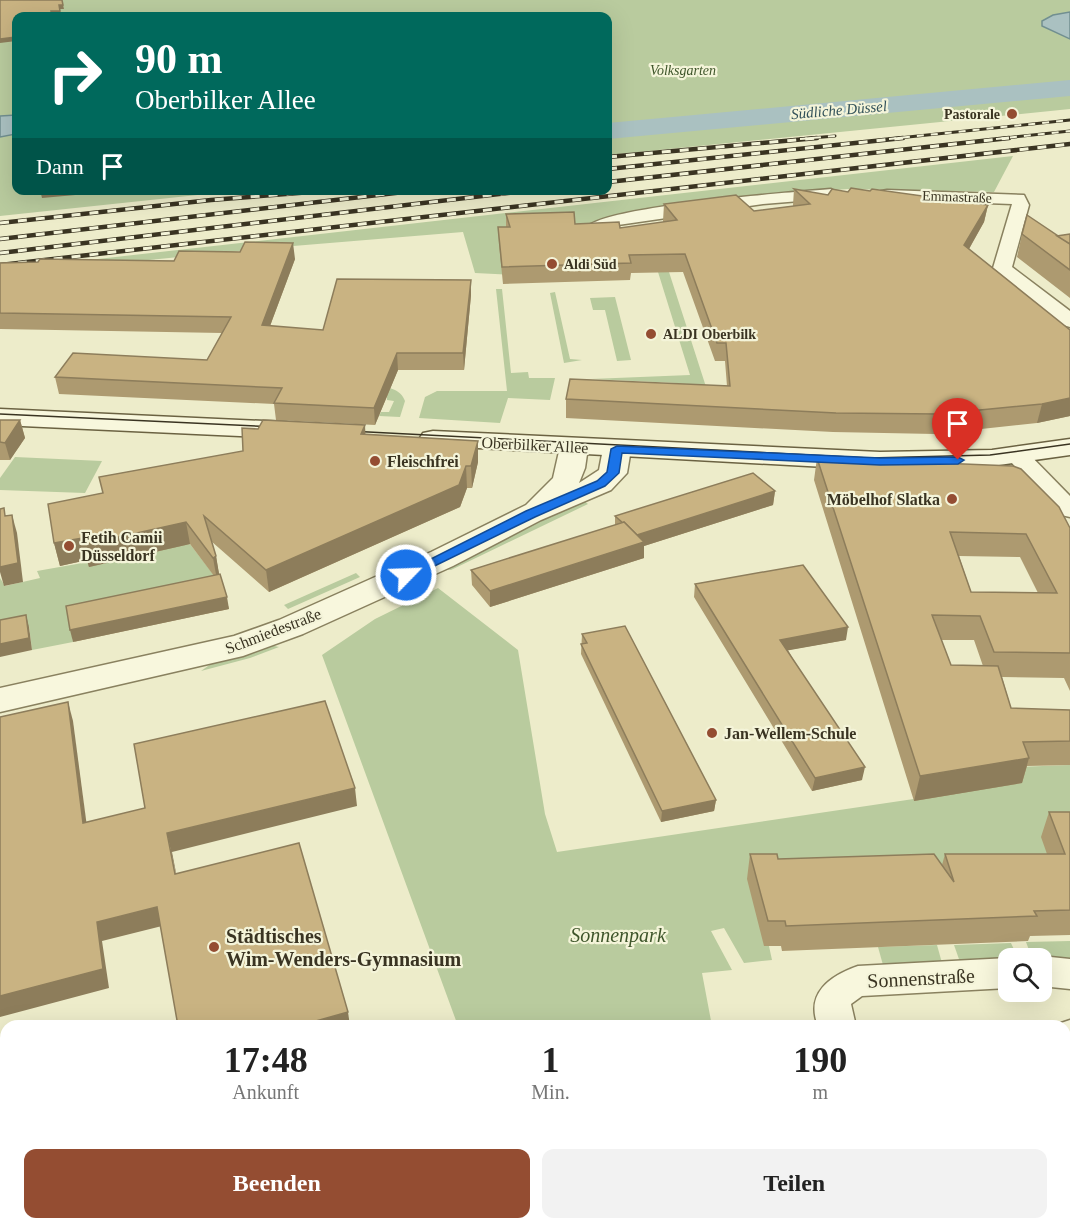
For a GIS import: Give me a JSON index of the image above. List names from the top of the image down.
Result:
{
  "streets": {
    "main road": ["Oberbilker Allee", "Schmiedestraße"],
    "street": ["Emmastraße", "Sonnenstraße"]
  },
  "crossings": [
    ["Oberbilker Allee", "Schmiedestraße"]
  ],
  "water": ["Südliche Düssel"],
  "parks": ["Volksgarten", "Sonnenpark"],
  "places": [
    "Pastorale",
    "Aldi Süd",
    "ALDI Oberbilk",
    "Fleischfrei",
    "Möbelhof Slatka",
    "Fetih Camii Düsseldorf",
    "Jan-Wellem-Schule",
    "Städtisches Wim-Wenders-Gymnasium"
  ],
  "page": {
    "turn": ["90 m", "Oberbilker Allee"],
    "then": "Dann",
    "eta": [
      "17:48",
      "Ankunft",
      "1",
      "Min.",
      "190",
      "m"
    ],
    "buttons": ["Beenden", "Teilen"]
  }
}
